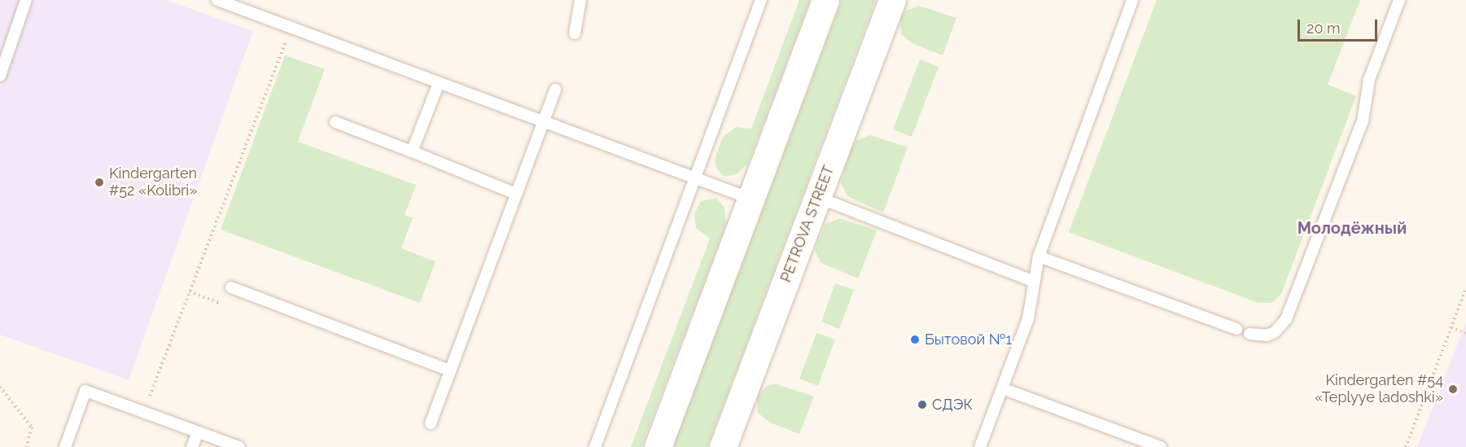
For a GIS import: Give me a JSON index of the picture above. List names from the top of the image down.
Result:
{
  "streets": {
    "main road": ["PETROVA STREET"]
  },
  "districts": ["Молодёжный"],
  "places": [
    "Kindergarten #52 «Kolibri»",
    "Бытовой №1",
    "Kindergarten #54 «Teplyye ladoshki»",
    "СДЭК"
  ],
  "scale_bar": "20 m"
}
